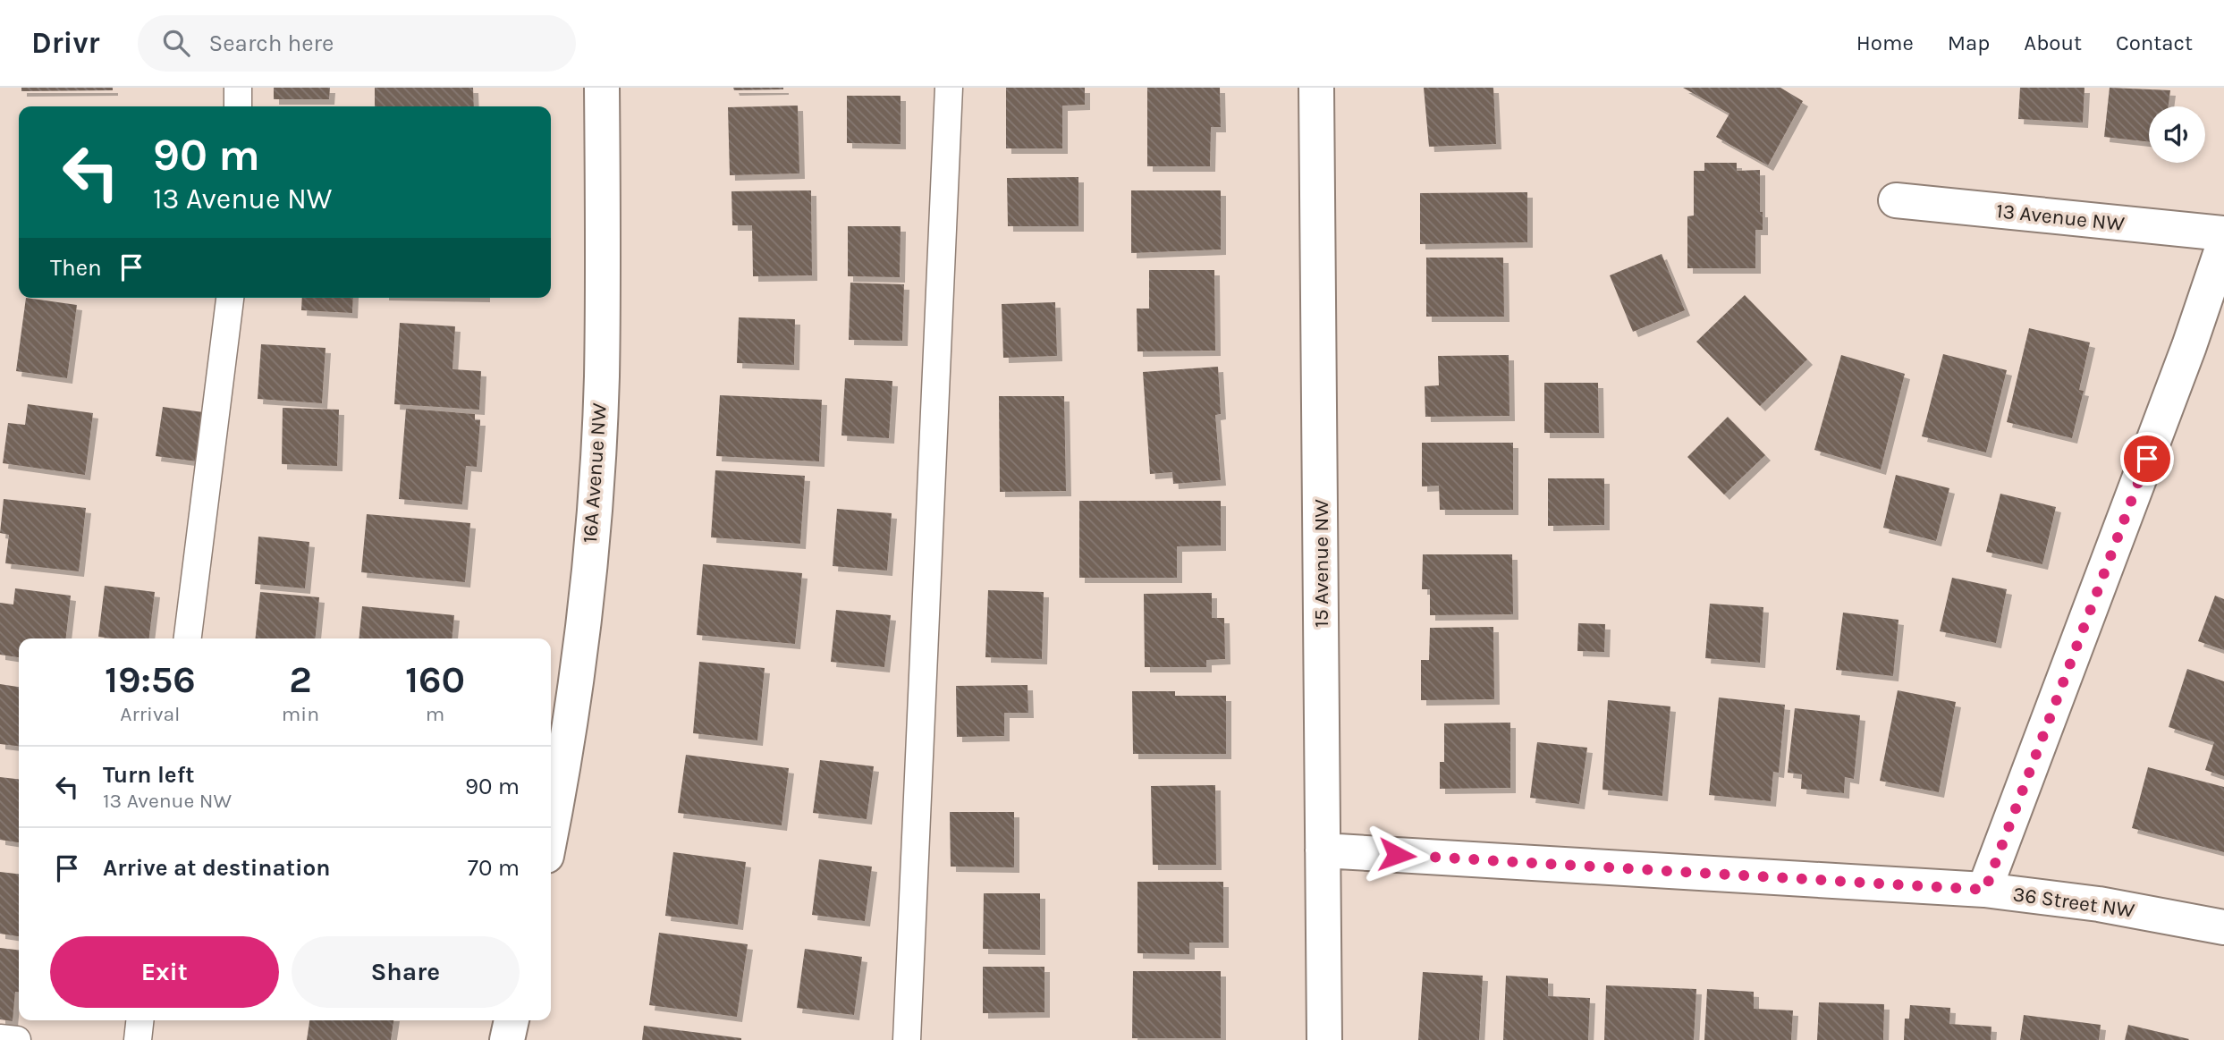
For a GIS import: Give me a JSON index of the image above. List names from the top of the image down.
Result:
{
  "streets": {
    "street": [
      "13 Avenue NW",
      "16A Avenue NW",
      "15 Avenue NW",
      "36 Street NW"
    ]
  },
  "crossings": [
    ["15 Avenue NW", "36 Street NW"]
  ],
  "page": {
    "header": "Drivr",
    "search": "Search here",
    "nav": [
      "Home",
      "Map",
      "About",
      "Contact"
    ],
    "turn": ["90 m", "13 Avenue NW"],
    "then": "Then",
    "eta": [
      "19:56",
      "Arrival",
      "2",
      "min",
      "160",
      "m"
    ],
    "list": [
      {
        "name": "Turn left",
        "note": "13 Avenue NW",
        "value": "90 m"
      },
      {
        "name": "Arrive at destination",
        "value": "70 m"
      }
    ],
    "buttons": ["Exit", "Share"]
  }
}
